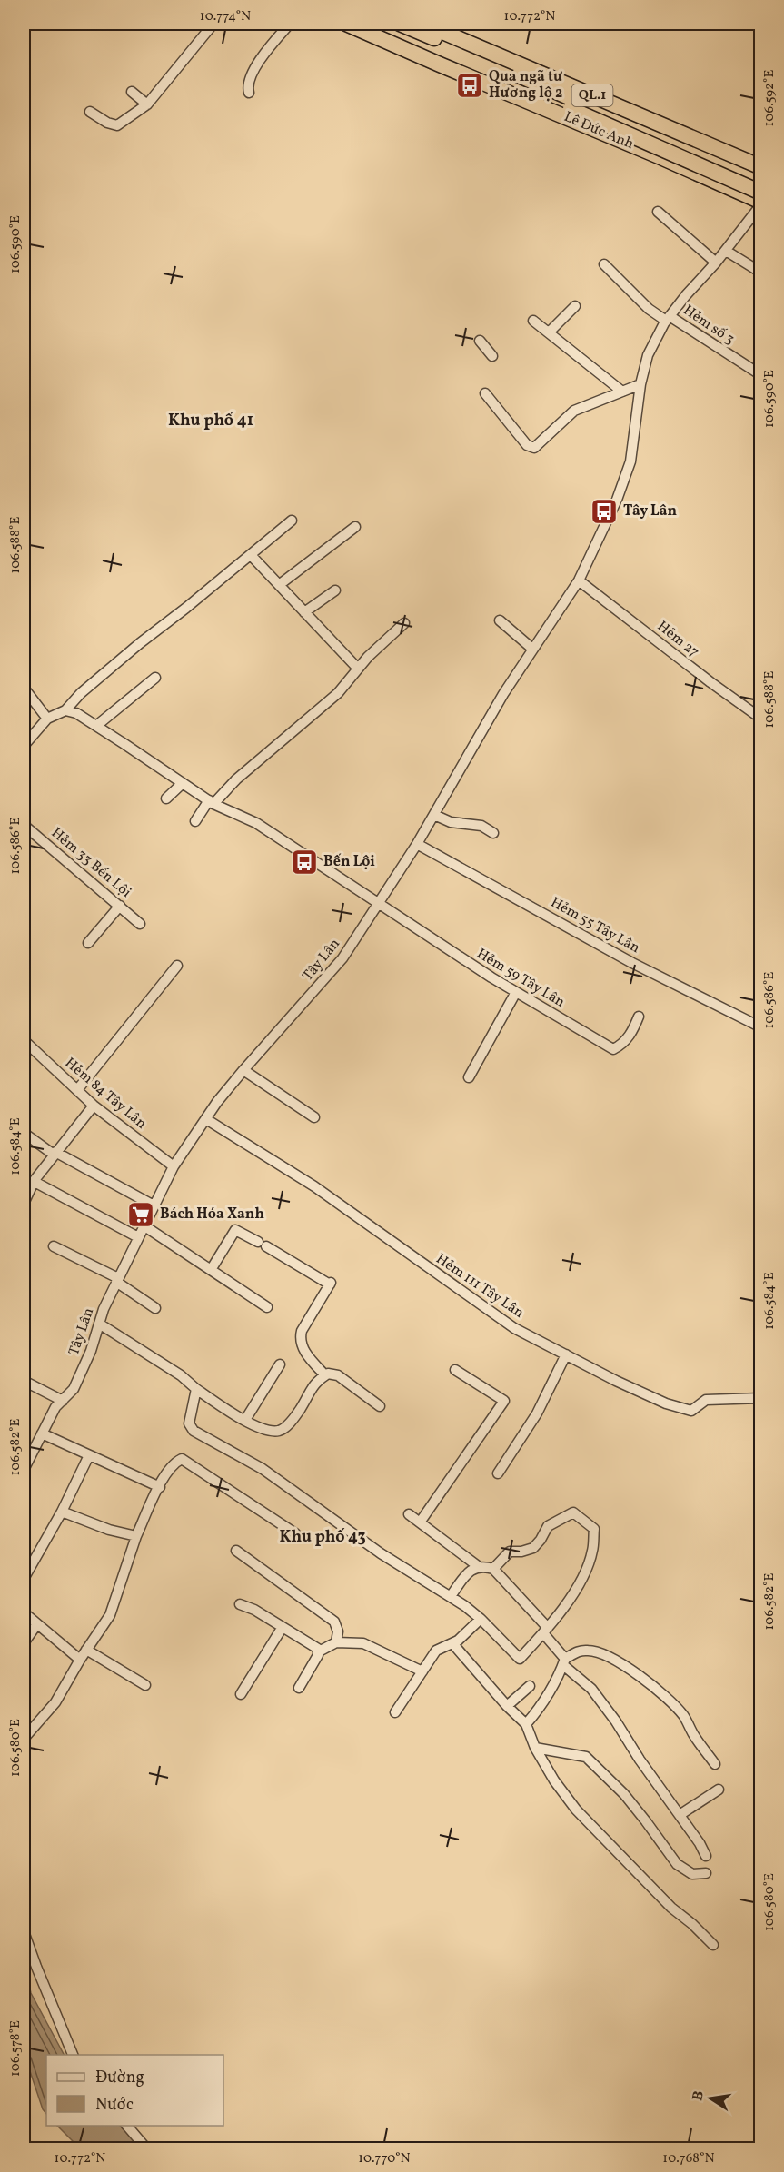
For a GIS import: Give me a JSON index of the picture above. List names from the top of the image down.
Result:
{
  "streets": {
    "highway": ["QL.1", "Lê Đức Anh"],
    "street": [
      "Hẻm số 3",
      "Hẻm 27",
      "Hẻm 33 Bến Lội",
      "Hẻm 55 Tây Lân",
      "Tây Lân",
      "Hẻm 59 Tây Lân",
      "Hẻm 84 Tây Lân",
      "Hẻm 111 Tây Lân"
    ]
  },
  "crossings": [
    ["QL.1", "Lê Đức Anh"],
    ["Lê Đức Anh", "Tây Lân"],
    ["Hẻm số 3", "Tây Lân"],
    ["Hẻm 27", "Tây Lân"],
    ["Hẻm 55 Tây Lân", "Tây Lân"],
    ["Tây Lân", "Hẻm 59 Tây Lân"],
    ["Tây Lân", "Hẻm 84 Tây Lân"],
    ["Tây Lân", "Hẻm 111 Tây Lân"]
  ],
  "districts": ["Khu phố 41", "Khu phố 43"],
  "places": {
    "bus stop": ["Qua ngã tư Hương lộ 2", "Tây Lân", "Bến Lội"],
    "supermarket": ["Bách Hóa Xanh"]
  },
  "legend": ["Đường", "Nước"],
  "north": "left",
  "coordinates": [
    "10.774°N",
    "10.772°N",
    "106.592°E",
    "106.590°E",
    "106.588°E",
    "106.586°E",
    "106.584°E",
    "106.582°E",
    "106.580°E",
    "106.578°E",
    "10.770°N",
    "10.768°N"
  ]
}
